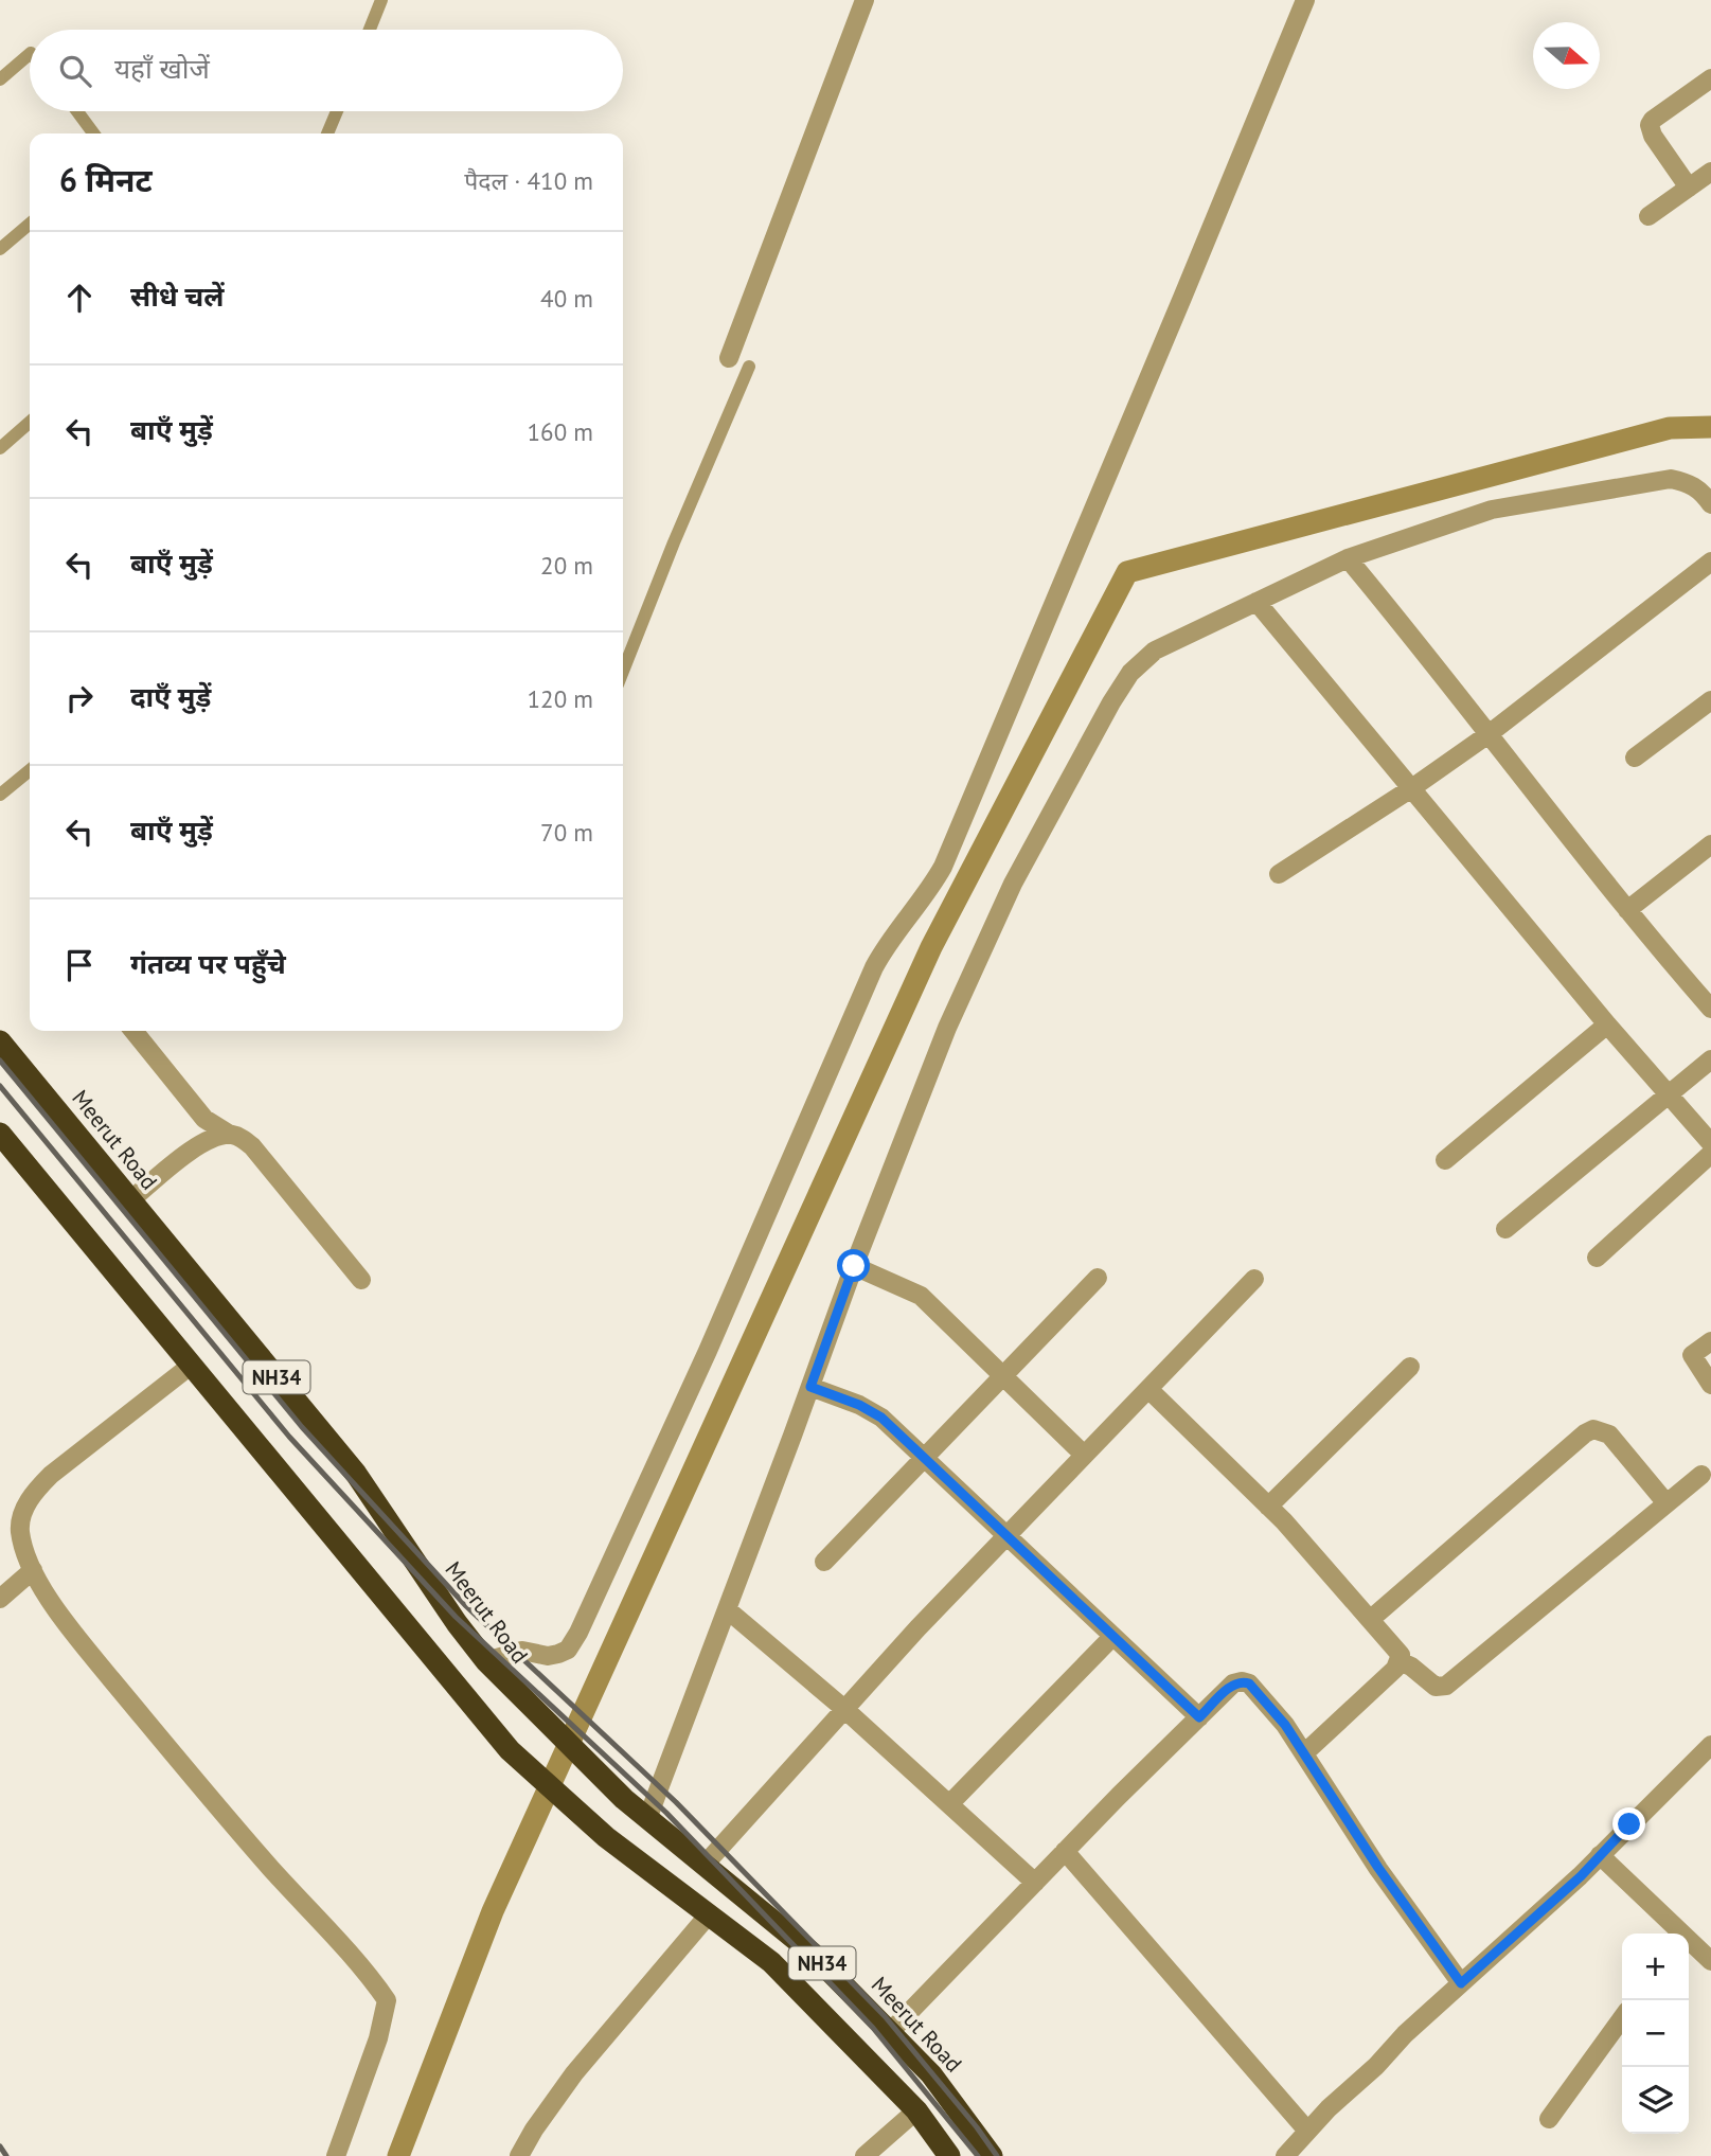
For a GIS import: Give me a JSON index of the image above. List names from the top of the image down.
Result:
{
  "streets": {
    "highway": ["Meerut Road", "NH34"]
  },
  "north": "right",
  "page": {
    "search": "यहाँ खोजें",
    "heading": ["6 मिनट", "पैदल · 410 m"],
    "list": [
      ["सीधे चलें", "40 m"],
      ["बाएँ मुड़ें", "160 m"],
      ["बाएँ मुड़ें", "20 m"],
      ["दाएँ मुड़ें", "120 m"],
      ["बाएँ मुड़ें", "70 m"],
      "गंतव्य पर पहुँचे"
    ],
    "map_buttons": ["+", "−"]
  }
}
